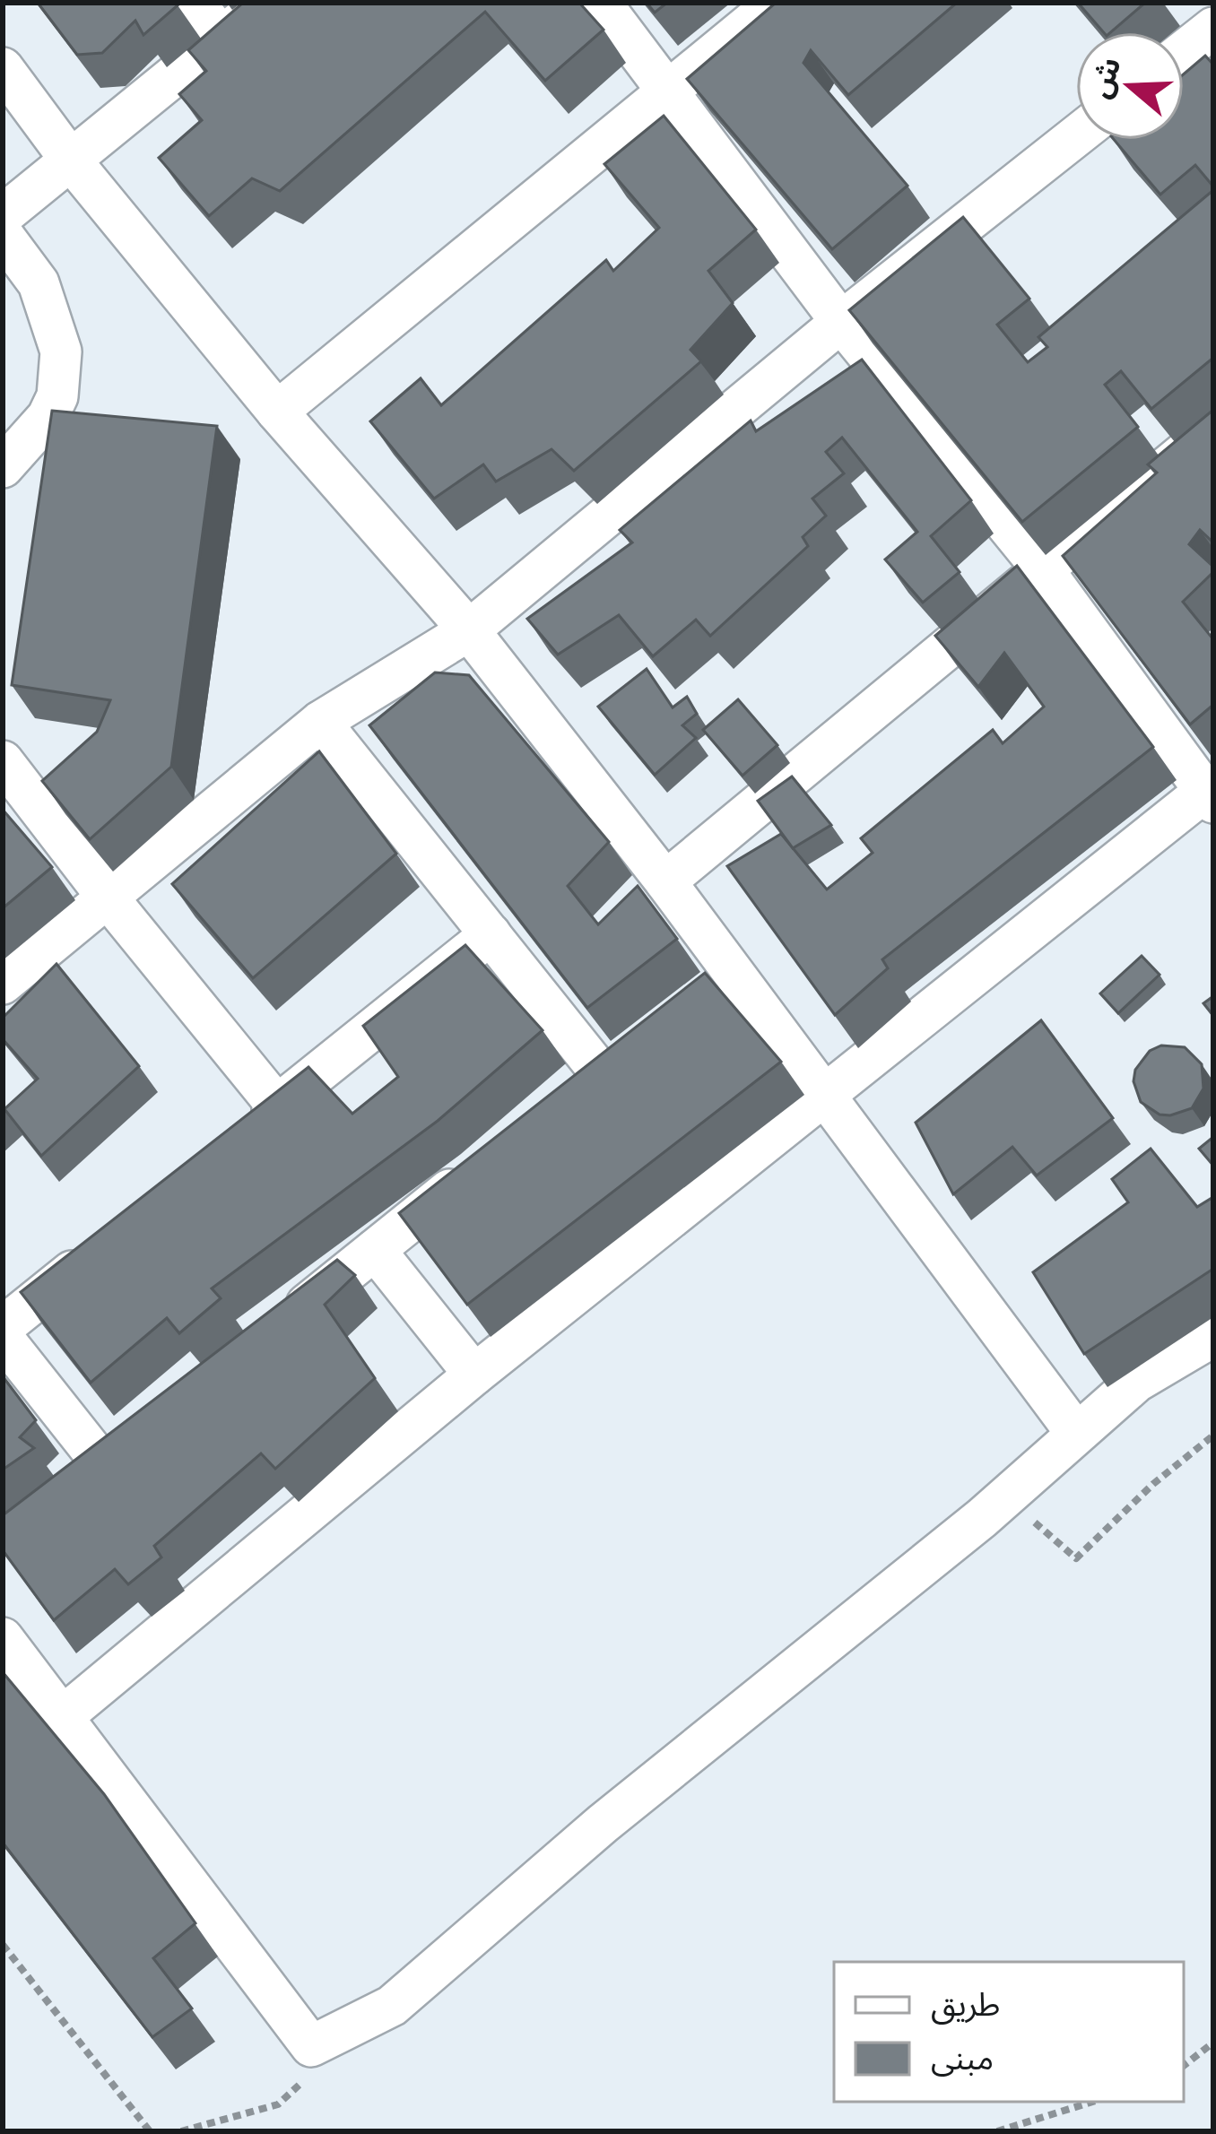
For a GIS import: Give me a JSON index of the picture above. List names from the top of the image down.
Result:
{
  "legend": ["طريق", "مبنى"],
  "north": "left"
}
